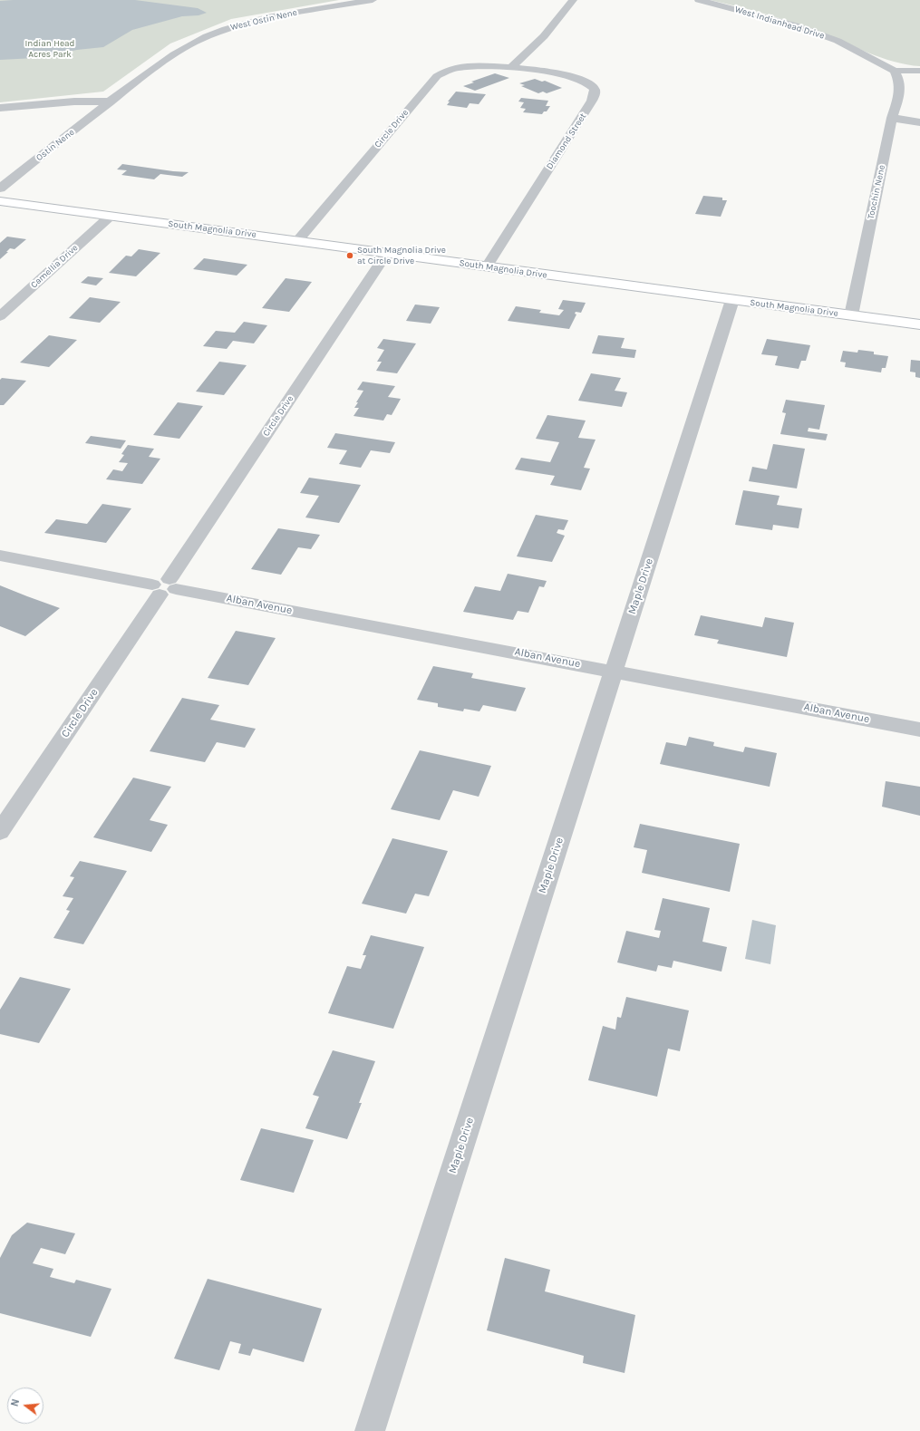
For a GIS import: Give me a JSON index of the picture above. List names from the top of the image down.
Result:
{
  "streets": {
    "main road": ["South Magnolia Drive"],
    "street": [
      "West Ostin Nene",
      "West Indianhead Drive",
      "Circle Drive",
      "Diamond Street",
      "Ostin Nene",
      "Toochin Nene",
      "Camellia Drive",
      "Maple Drive",
      "Alban Avenue"
    ]
  },
  "crossings": [
    ["West Ostin Nene", "Ostin Nene"],
    ["West Indianhead Drive", "Toochin Nene"],
    ["Circle Drive", "Diamond Street"],
    ["Circle Drive", "South Magnolia Drive"],
    ["Circle Drive", "Alban Avenue"],
    ["Diamond Street", "South Magnolia Drive"],
    ["Toochin Nene", "South Magnolia Drive"],
    ["South Magnolia Drive", "Camellia Drive"],
    ["South Magnolia Drive", "Maple Drive"],
    ["Maple Drive", "Alban Avenue"]
  ],
  "parks": ["Indian Head Acres Park"],
  "places": ["South Magnolia Drive at Circle Drive"],
  "north": "left"
}
